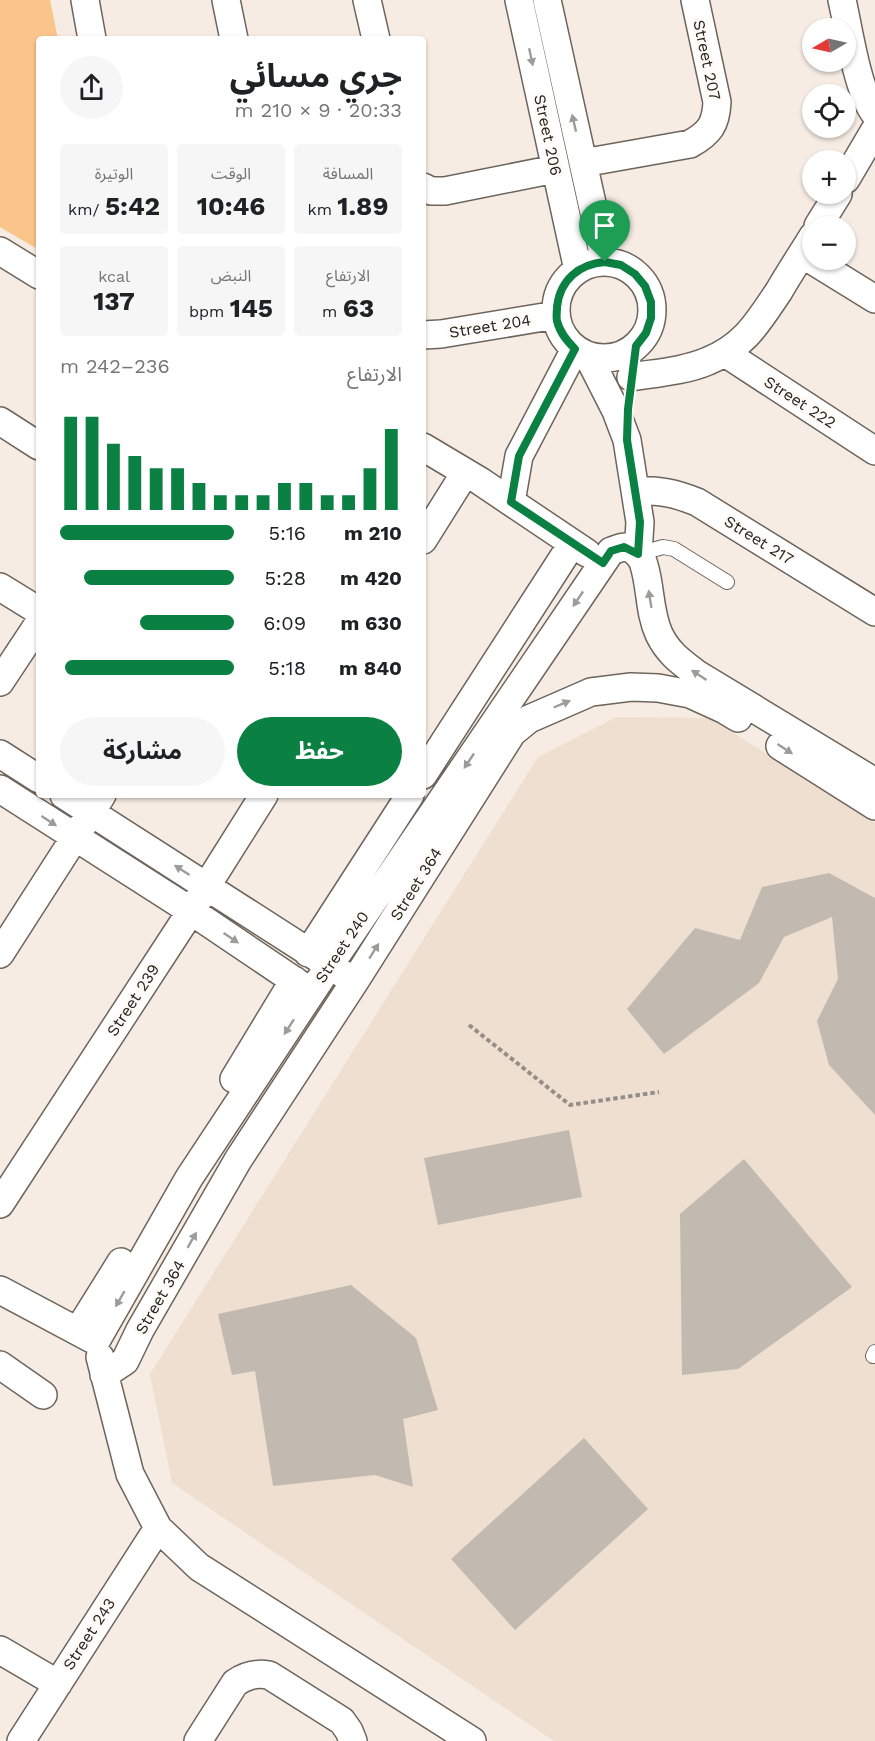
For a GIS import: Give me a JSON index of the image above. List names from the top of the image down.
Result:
{
  "streets": {
    "street": [
      "Street 207",
      "Street 206",
      "Street 204",
      "Street 222",
      "Street 217",
      "Street 364",
      "Street 240",
      "Street 239",
      "Street 243"
    ]
  },
  "crossings": [
    ["Street 207", "Street 206"],
    ["Street 206", "Street 204"]
  ],
  "north": "left",
  "page": {
    "map_buttons": ["+", "−"],
    "heading": ["جري مسائي", "20:33 · 9 × 210 m"],
    "stats": [
      ["المسافة", "1.89 km"],
      ["الوقت", "10:46"],
      ["الوتيرة", "5:42 /km"],
      ["الارتفاع", "63 m"],
      ["النبض", "145 bpm"],
      ["kcal", "137"]
    ],
    "chart": ["الارتفاع", "236–242 m"],
    "list": [
      {
        "name": "210 m",
        "note": "5:16"
      },
      {
        "name": "420 m",
        "note": "5:28"
      },
      {
        "name": "630 m",
        "note": "6:09"
      },
      {
        "name": "840 m",
        "note": "5:18"
      }
    ],
    "buttons": ["حفظ", "مشاركة"]
  }
}
